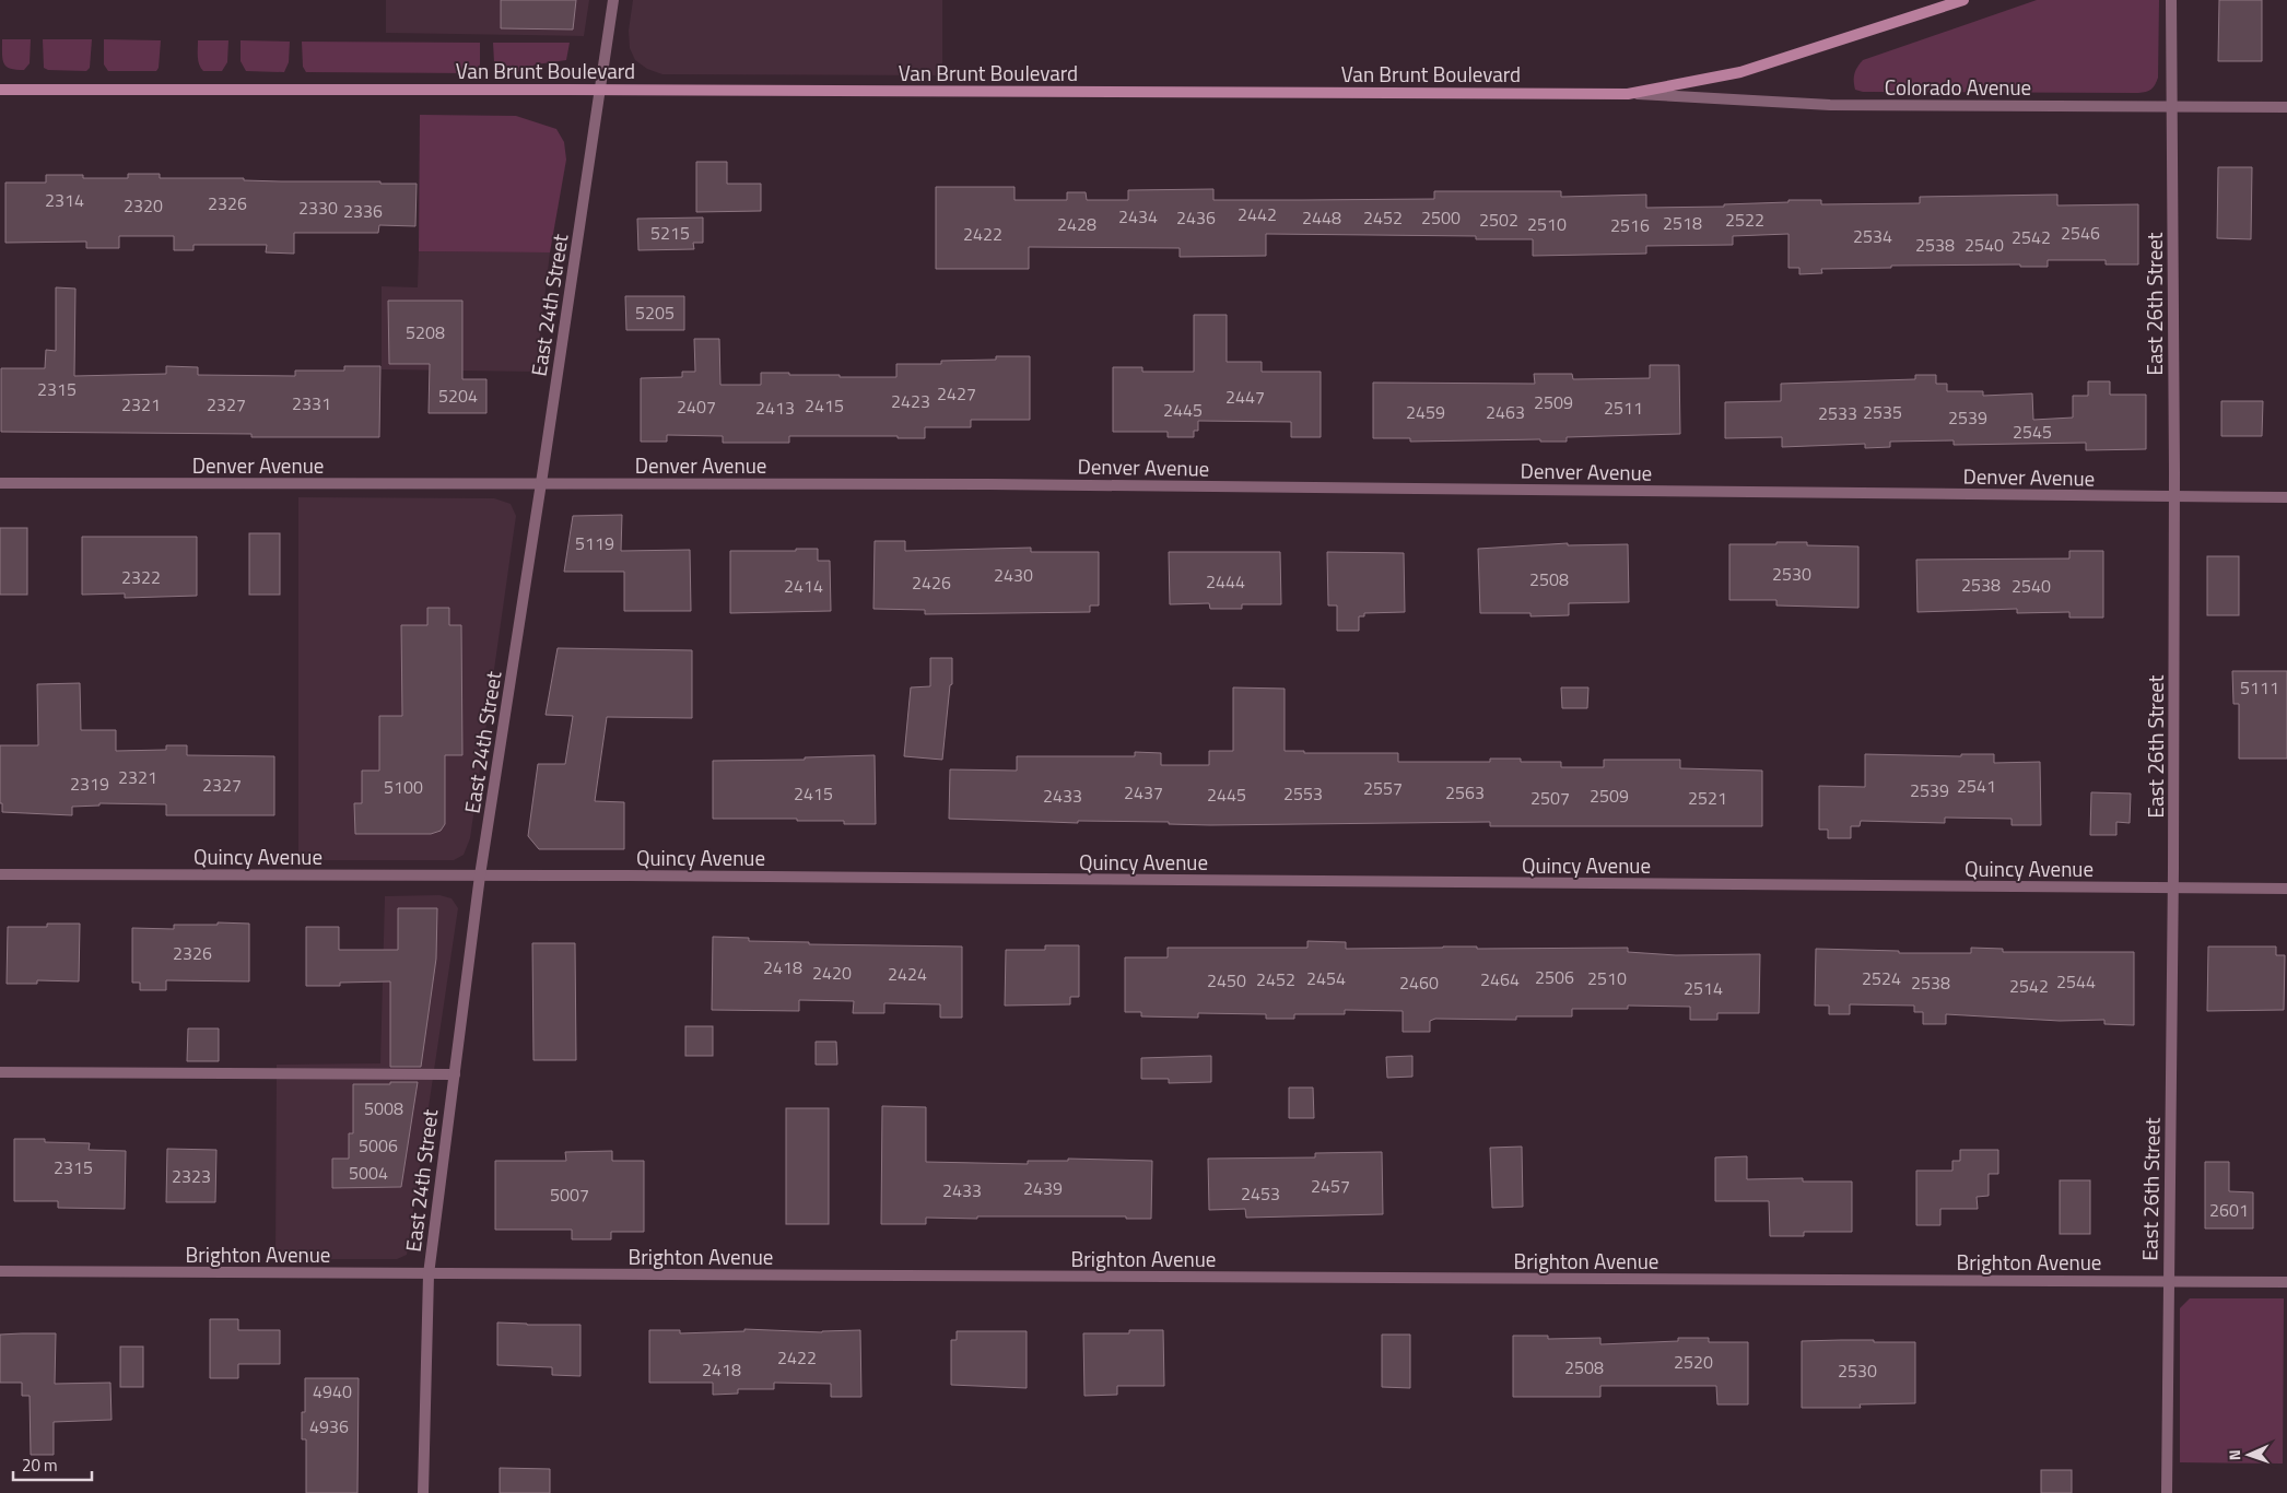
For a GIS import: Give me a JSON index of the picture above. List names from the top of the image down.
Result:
{
  "streets": {
    "street": [
      "Van Brunt Boulevard",
      "Colorado Avenue",
      "East 26th Street",
      "East 24th Street",
      "Denver Avenue",
      "Quincy Avenue",
      "Brighton Avenue"
    ]
  },
  "crossings": [
    ["Van Brunt Boulevard", "Colorado Avenue"],
    ["Van Brunt Boulevard", "East 24th Street"],
    ["Colorado Avenue", "East 26th Street"],
    ["East 26th Street", "Denver Avenue"],
    ["East 26th Street", "Quincy Avenue"],
    ["East 26th Street", "Brighton Avenue"],
    ["East 24th Street", "Denver Avenue"],
    ["East 24th Street", "Quincy Avenue"],
    ["East 24th Street", "Brighton Avenue"]
  ],
  "house_numbers": [
    "2314",
    "2326",
    "2320",
    "2330",
    "2336",
    "2442",
    "2434",
    "2436",
    "2448",
    "2452",
    "2500",
    "2502",
    "2522",
    "2518",
    "2428",
    "2510",
    "2516",
    "5215",
    "2546",
    "2422",
    "2534",
    "2542",
    "2538",
    "2540",
    "5205",
    "5208",
    "2315",
    "2427",
    "5204",
    "2447",
    "2423",
    "2509",
    "2331",
    "2321",
    "2327",
    "2415",
    "2407",
    "2413",
    "2511",
    "2445",
    "2459",
    "2463",
    "2535",
    "2533",
    "2539",
    "2545",
    "5119",
    "2530",
    "2430",
    "2322",
    "2508",
    "2444",
    "2426",
    "2538",
    "2414",
    "2540",
    "5111",
    "2321",
    "2319",
    "2327",
    "2541",
    "5100",
    "2557",
    "2539",
    "2437",
    "2563",
    "2415",
    "2553",
    "2445",
    "2433",
    "2509",
    "2507",
    "2521",
    "2326",
    "2418",
    "2420",
    "2424",
    "2506",
    "2454",
    "2510",
    "2524",
    "2452",
    "2464",
    "2450",
    "2544",
    "2460",
    "2538",
    "2542",
    "2514",
    "5008",
    "5006",
    "2315",
    "5004",
    "2323",
    "2457",
    "2439",
    "2433",
    "2453",
    "5007",
    "2601",
    "2422",
    "2520",
    "2508",
    "2418",
    "2530",
    "4940",
    "4936"
  ],
  "scale_bar": "20 m",
  "north": "left"
}
